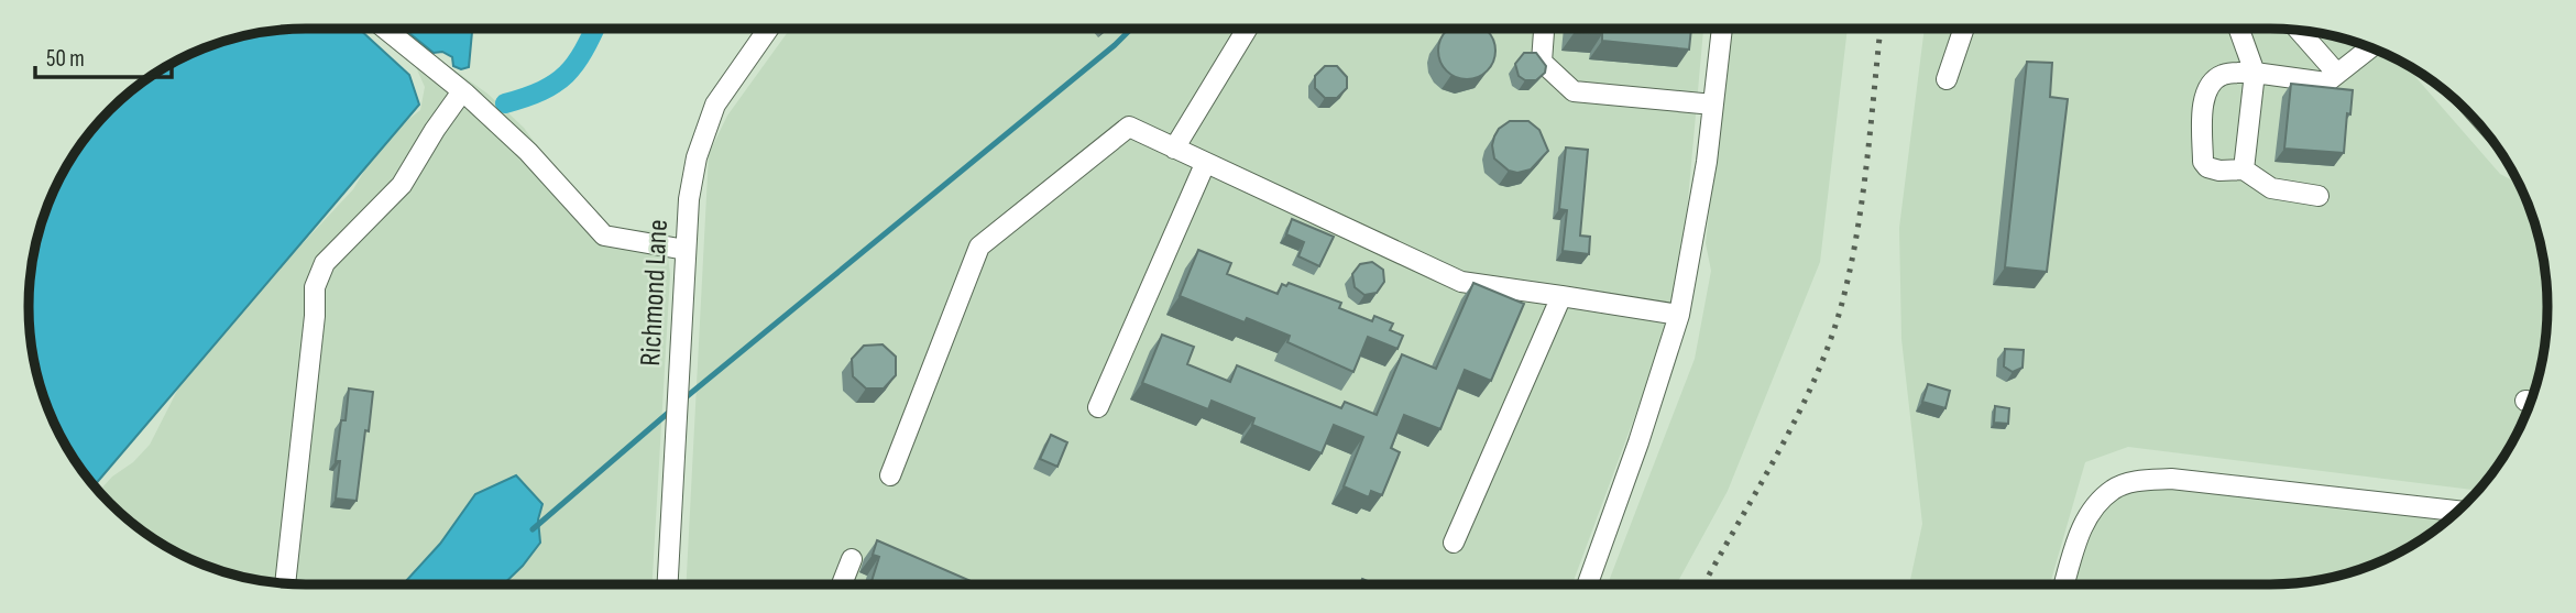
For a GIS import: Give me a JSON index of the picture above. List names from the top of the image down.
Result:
{
  "streets": {
    "lane": ["Richmond Lane"]
  },
  "scale_bar": "50 m"
}
